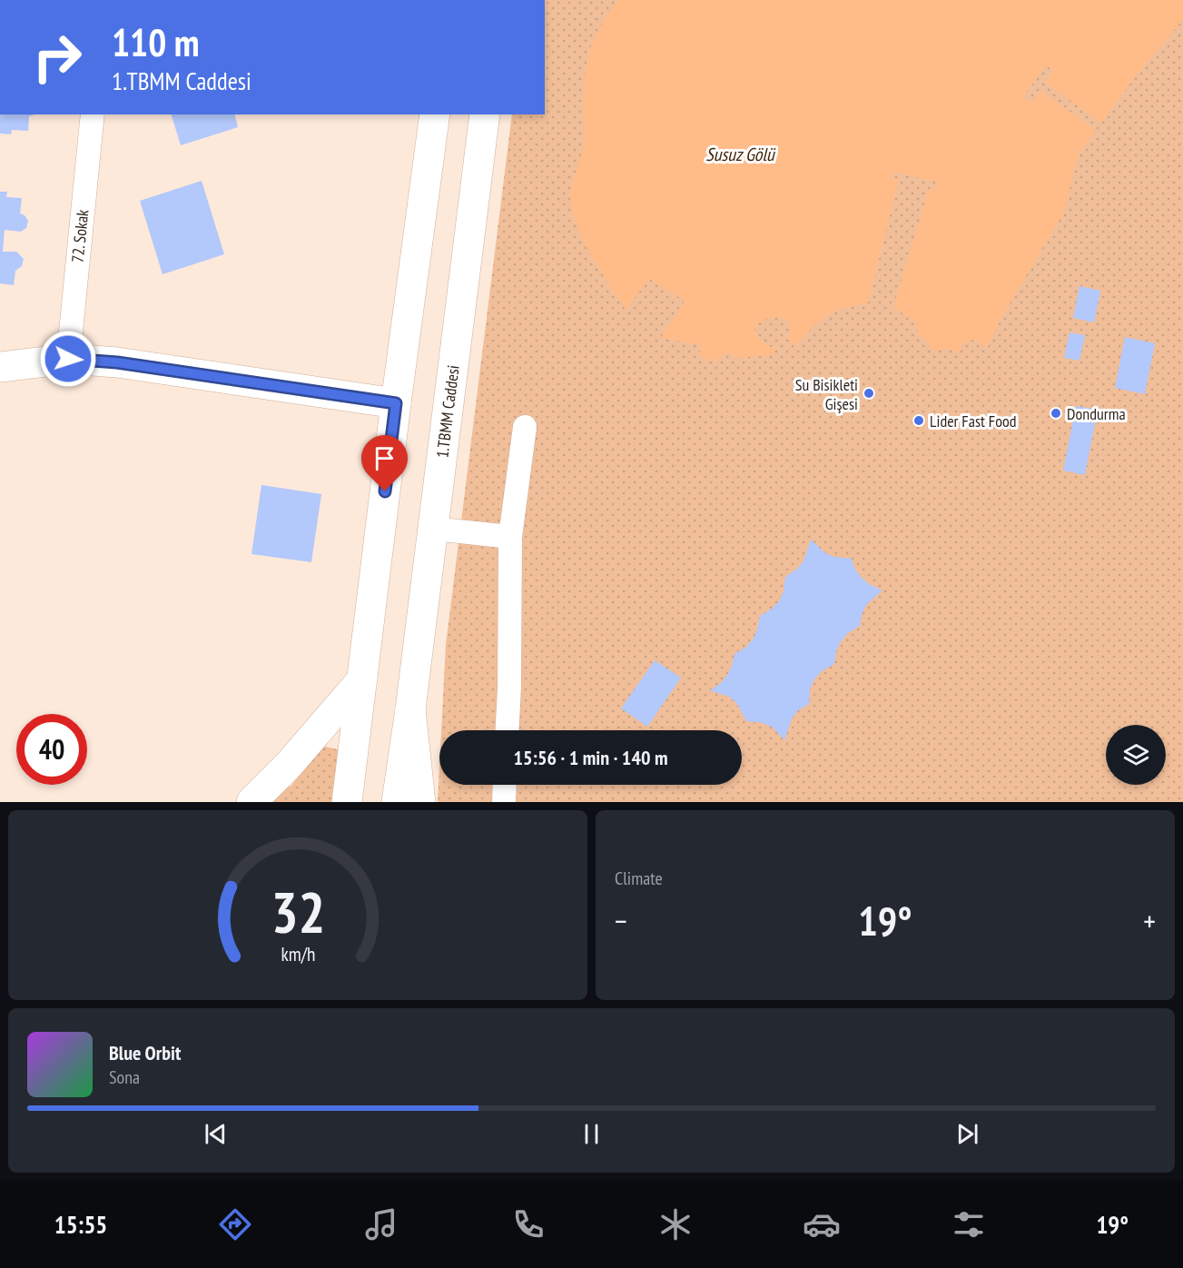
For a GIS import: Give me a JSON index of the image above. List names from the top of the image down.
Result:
{
  "streets": {
    "main road": ["1.TBMM Caddesi"],
    "street": ["72. Sokak"]
  },
  "water": ["Susuz Gölü"],
  "places": ["Su Bisikleti Gişesi", "Dondurma", "Lider Fast Food"],
  "page": {
    "turn": ["110 m", "1.TBMM Caddesi"],
    "limit": "40",
    "trip": "15:56 · 1 min · 140 m",
    "tile": "Climate",
    "heat": ["−", "19°", "+"],
    "song": ["Blue Orbit", "Sona"],
    "tabs": ["15:55", "19°"],
    "gauge": ["32", "km/h"]
  }
}
